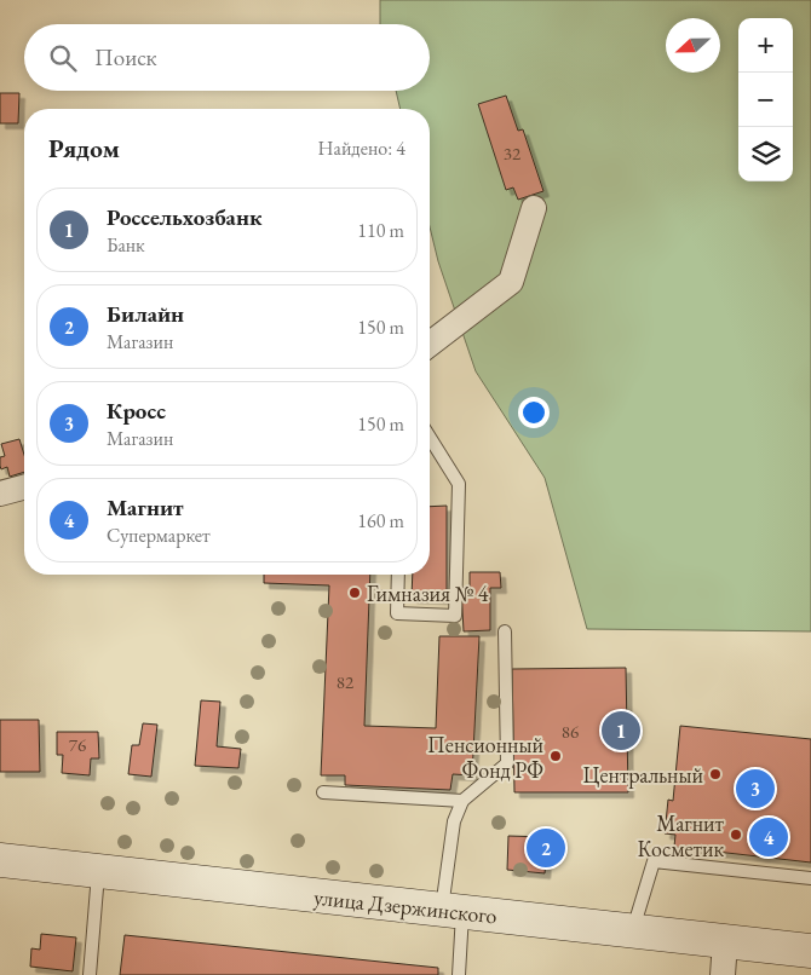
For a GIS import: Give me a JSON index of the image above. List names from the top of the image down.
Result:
{
  "streets": {
    "main road": ["улица Дзержинского"]
  },
  "places": [
    "Гимназия № 4",
    "Пенсионный Фонд РФ",
    "Центральный",
    "Магнит Косметик"
  ],
  "house_numbers": [
    "32",
    "82",
    "86",
    "76"
  ],
  "north": "left",
  "page": {
    "map_buttons": ["+", "−"],
    "search": "Поиск",
    "heading": ["Рядом", "Найдено: 4"],
    "list": [
      {
        "mark": "1",
        "name": "Россельхозбанк",
        "note": "Банк",
        "value": "110 m"
      },
      {
        "mark": "2",
        "name": "Билайн",
        "note": "Магазин",
        "value": "150 m"
      },
      {
        "mark": "3",
        "name": "Кросс",
        "note": "Магазин",
        "value": "150 m"
      },
      {
        "mark": "4",
        "name": "Магнит",
        "note": "Супермаркет",
        "value": "160 m"
      }
    ],
    "pins": [
      "1",
      "3",
      "4",
      "2"
    ]
  }
}
